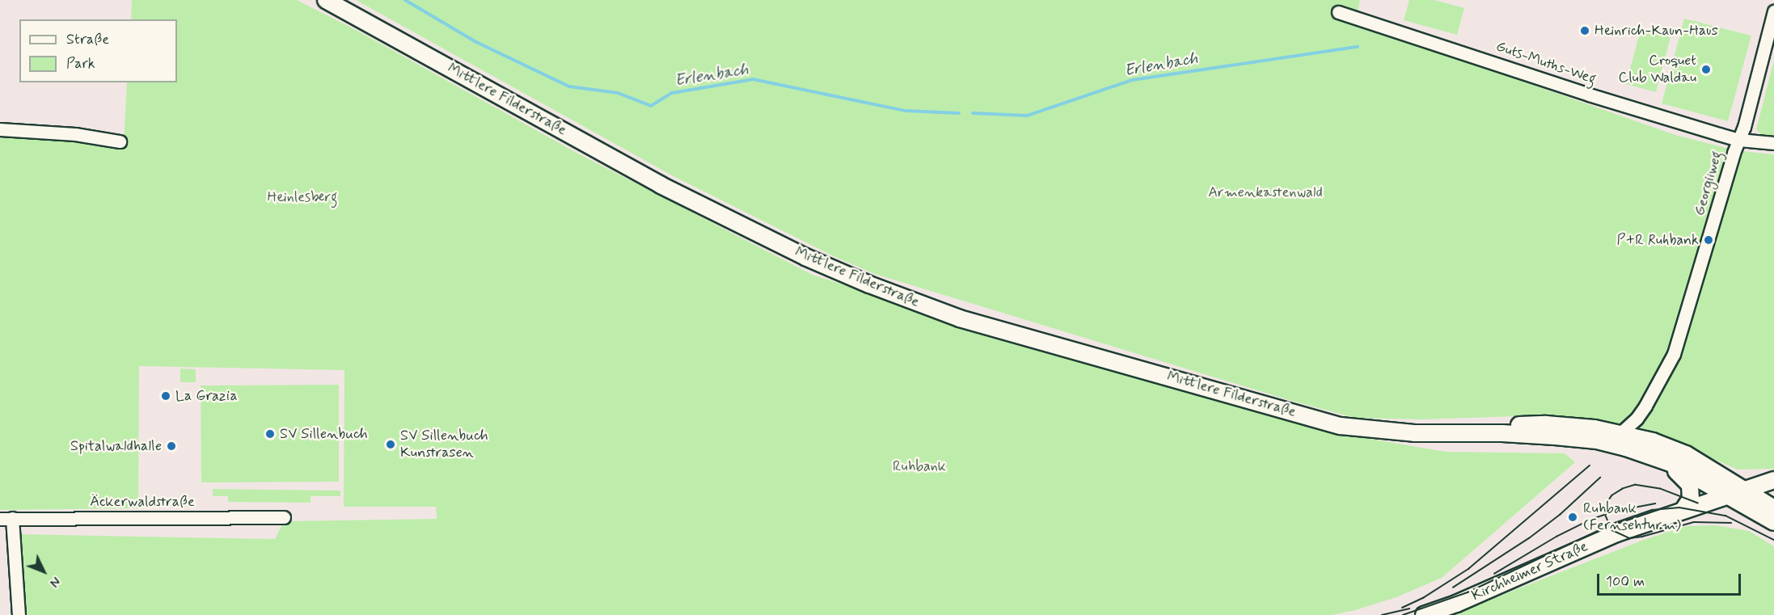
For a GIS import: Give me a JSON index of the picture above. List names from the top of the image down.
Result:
{
  "streets": {
    "main road": ["Mittlere Filderstraße", "Kirchheimer Straße"],
    "street": ["Guts-Muths-Weg", "Georgiiweg", "Äckerwaldstraße"]
  },
  "crossings": [
    ["Guts-Muths-Weg", "Georgiiweg"],
    ["Mittlere Filderstraße", "Georgiiweg"],
    ["Mittlere Filderstraße", "Kirchheimer Straße"]
  ],
  "water": ["Erlenbach"],
  "parks": ["Armenkastenwald", "Heinlesberg", "Ruhbank"],
  "places": [
    "Heinrich-Kaun-Haus",
    "Croquet Club Waldau",
    "P+R Ruhbank",
    "La Grazia",
    "SV Sillenbuch",
    "SV Sillenbuch Kunstrasen",
    "Spitalwaldhalle",
    "Ruhbank (Fernsehturm)"
  ],
  "legend": ["Straße", "Park"],
  "scale_bar": "100 m",
  "north": "bottom right"
}
